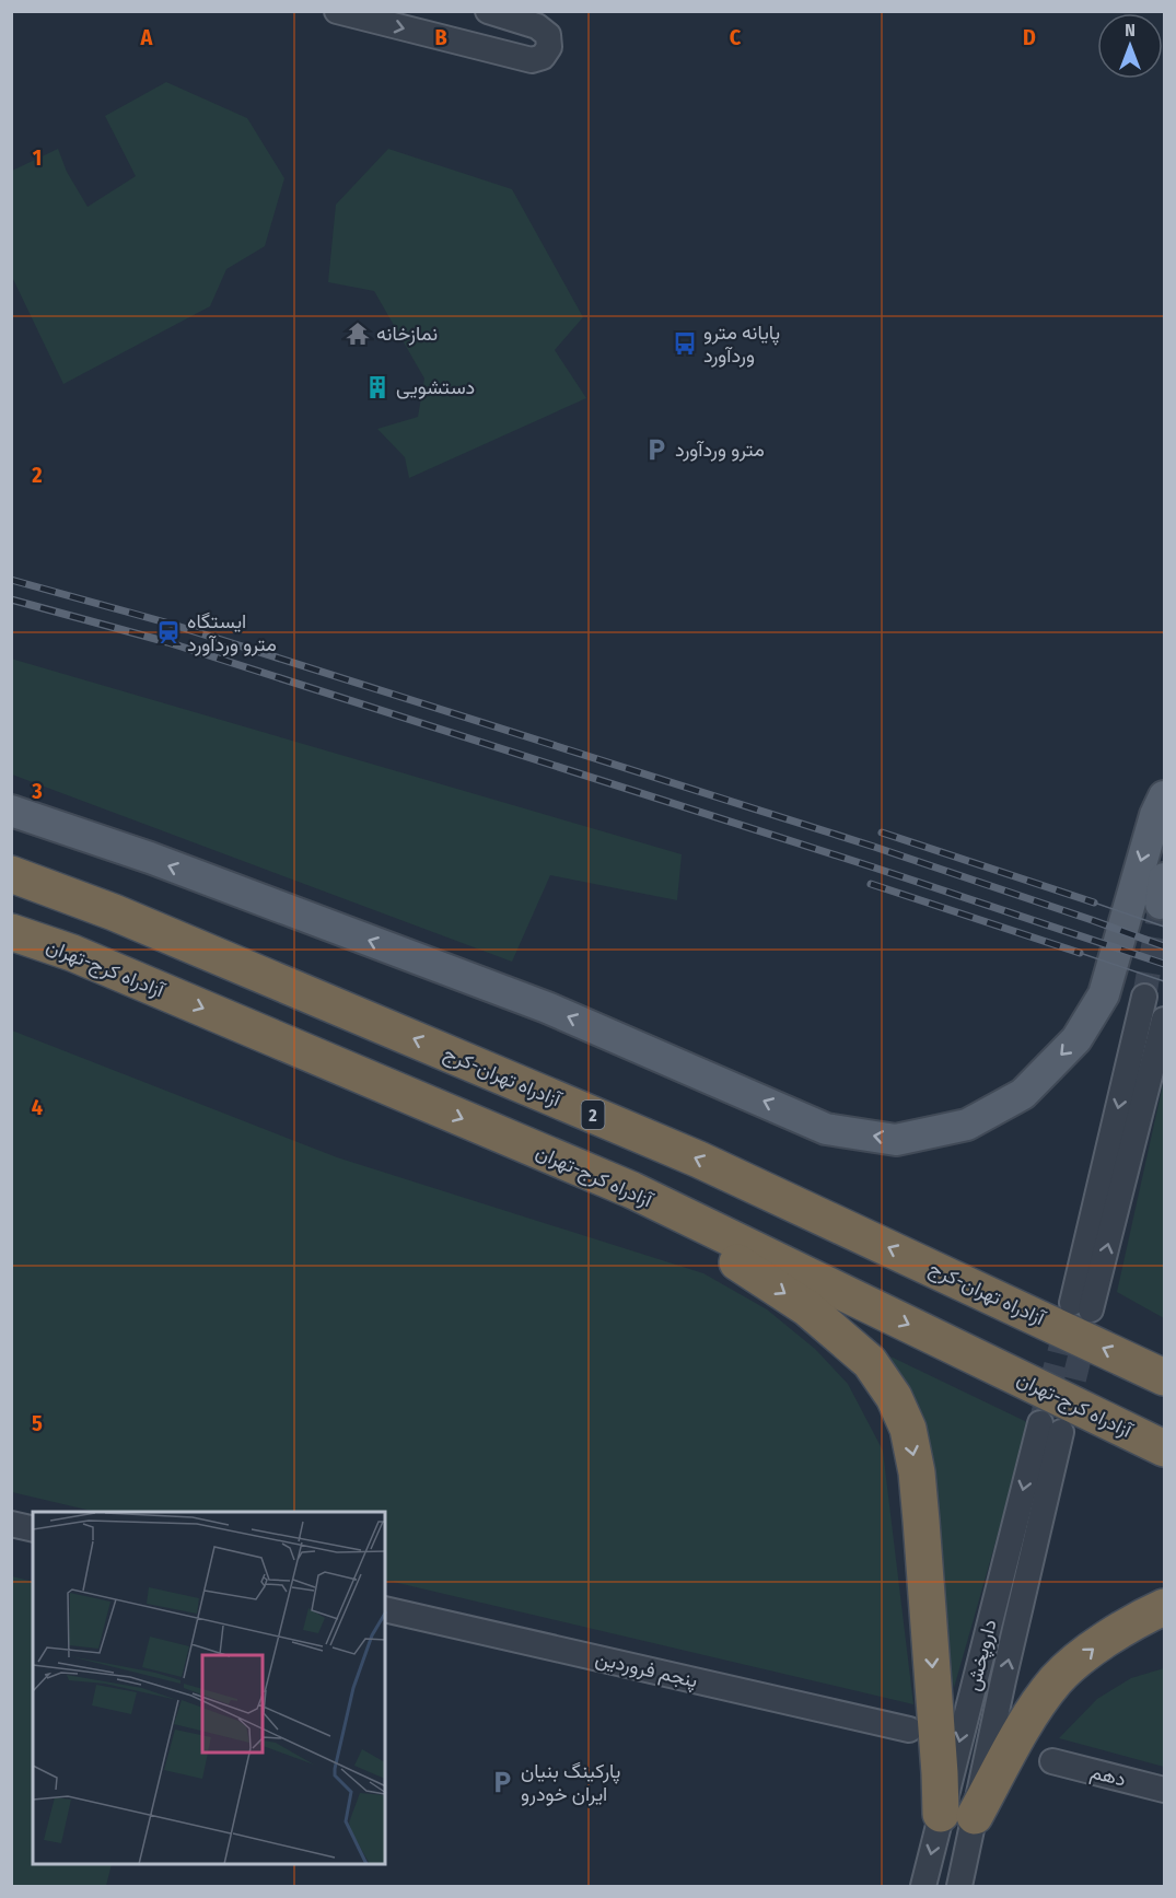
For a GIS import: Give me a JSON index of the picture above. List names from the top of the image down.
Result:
{
  "streets": {
    "highway": ["آزادراه کرج-تهران", "آزادراه تهران-کرج", "2"],
    "street": ["داروپخش", "پنجم فروردین", "دهم"]
  },
  "one_way": ["آزادراه کرج-تهران", "آزادراه تهران-کرج"],
  "places": {
    "temple": ["نمازخانه"],
    "bus stop": ["پایانه مترو وردآورد"],
    "building": ["دستشویی"],
    "parking": ["مترو وردآورد", "پارکینگ بنیان ایران خودرو"],
    "station": ["ایستگاه مترو وردآورد"]
  },
  "north": "top",
  "grid": {
    "columns": [
      "A",
      "B",
      "C",
      "D"
    ],
    "rows": [
      "1",
      "2",
      "3",
      "4",
      "5"
    ]
  }
}
